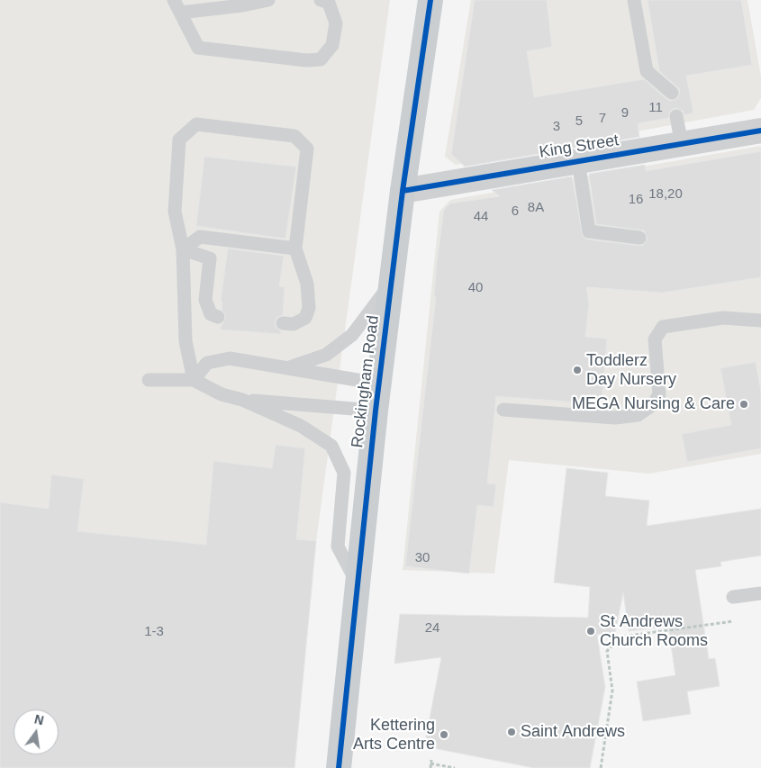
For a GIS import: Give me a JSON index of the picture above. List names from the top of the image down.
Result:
{
  "streets": {
    "main road": ["Rockingham Road"],
    "street": ["King Street"]
  },
  "crossings": [
    ["King Street", "Rockingham Road"]
  ],
  "places": [
    "Toddlerz Day Nursery",
    "MEGA Nursing & Care",
    "St Andrews Church Rooms",
    "Saint Andrews",
    "Kettering Arts Centre"
  ],
  "house_numbers": [
    "11",
    "9",
    "7",
    "5",
    "3",
    "18,20",
    "16",
    "8A",
    "6",
    "44",
    "40",
    "30",
    "24",
    "1-3"
  ],
  "north": "top"
}
